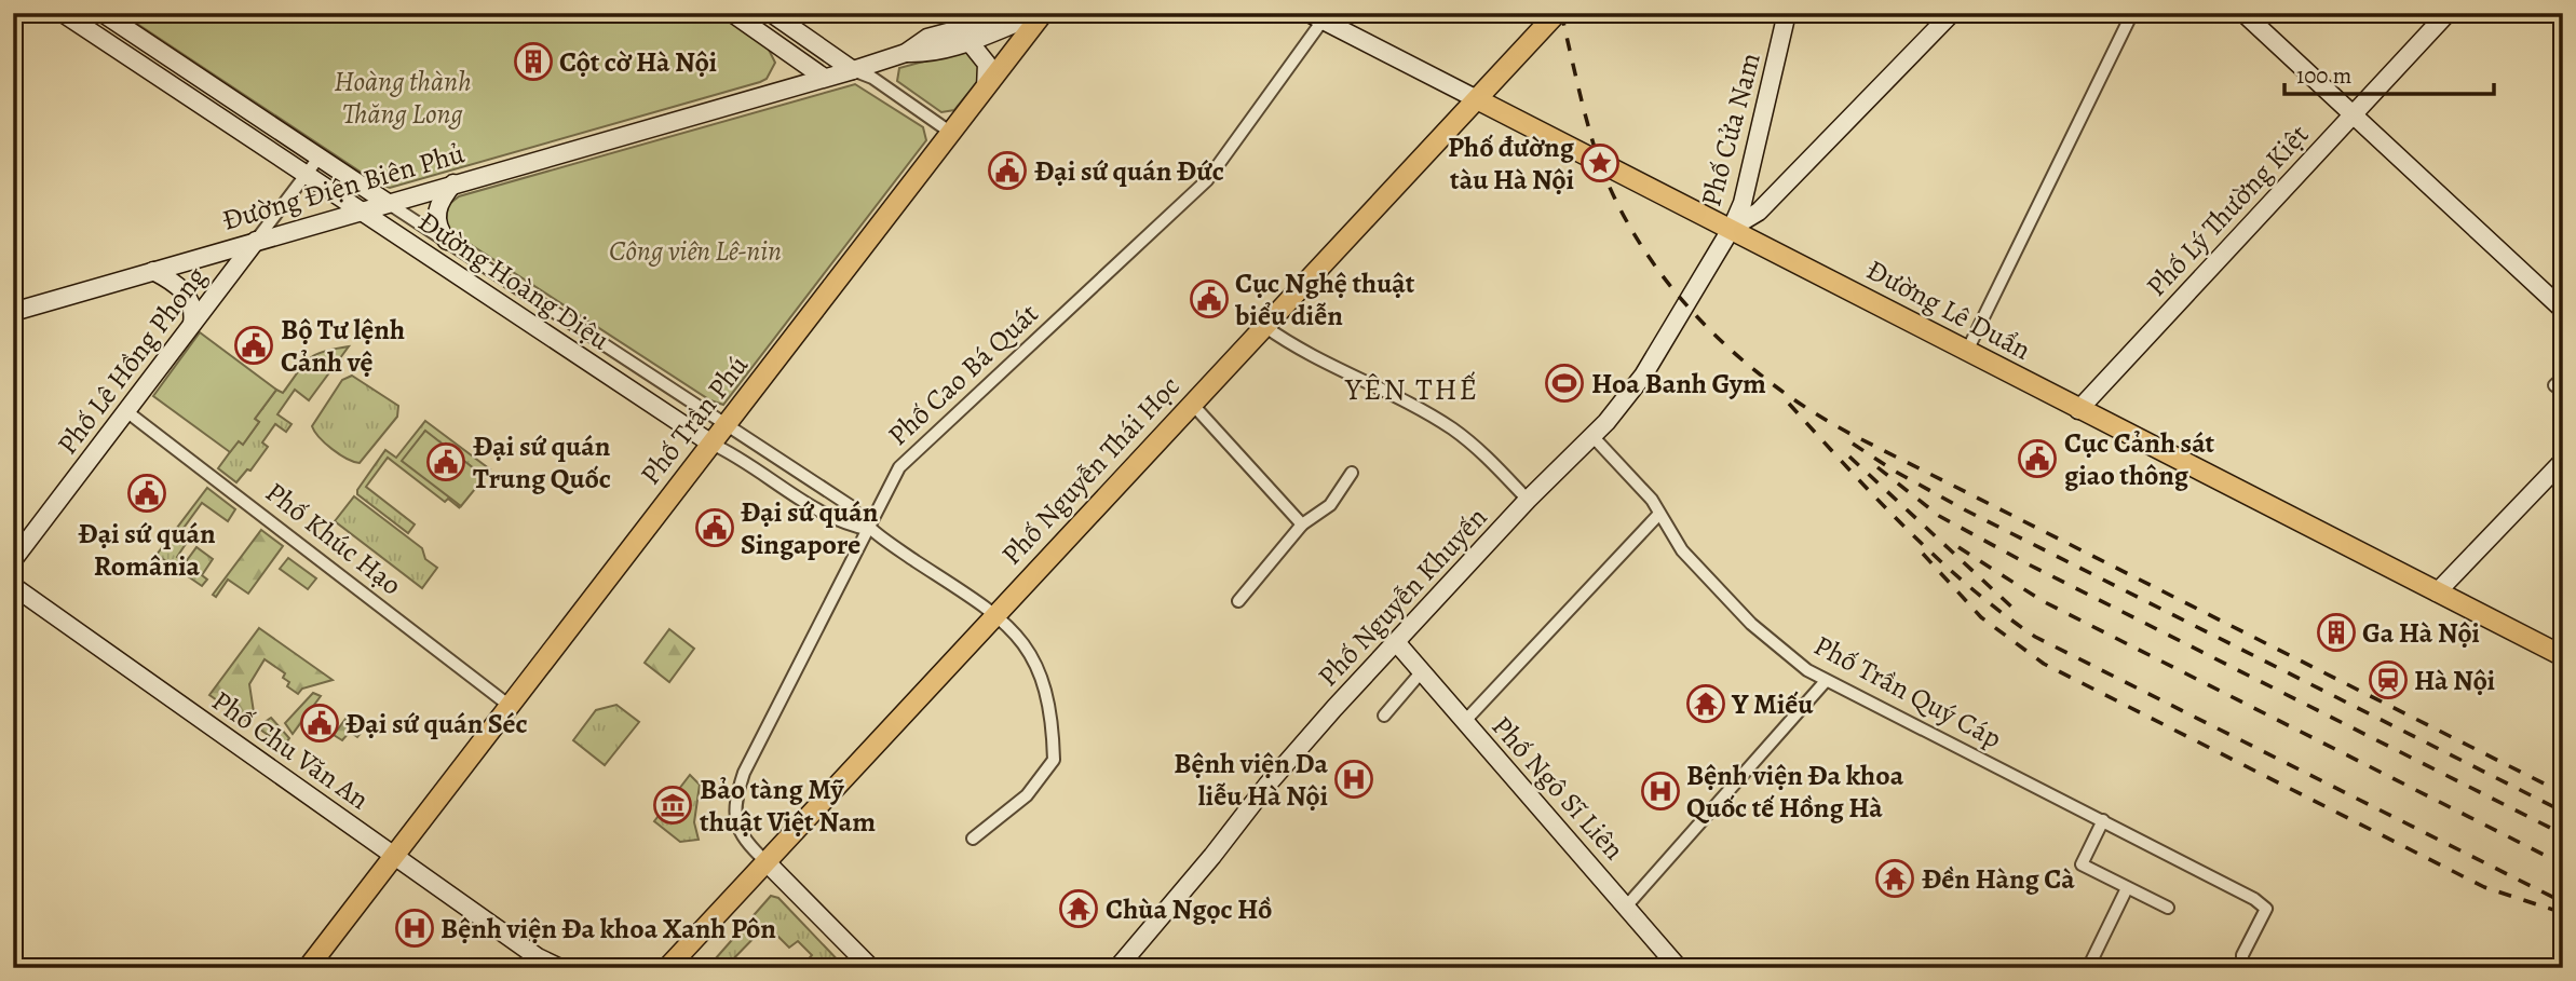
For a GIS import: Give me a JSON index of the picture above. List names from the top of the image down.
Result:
{
  "streets": {
    "main road": ["Đường Lê Duẩn", "Phố Trần Phú", "Phố Nguyễn Thái Học"],
    "street": [
      "Phố Cửa Nam",
      "Đường Điện Biên Phủ",
      "Phố Lý Thường Kiệt",
      "Đường Hoàng Diệu",
      "Phố Lê Hồng Phong",
      "Phố Cao Bá Quát",
      "Phố Khúc Hạo",
      "Phố Nguyễn Khuyến",
      "Phố Trần Quý Cáp",
      "Phố Chu Văn An",
      "Phố Ngô Sĩ Liên"
    ]
  },
  "crossings": [
    ["Phố Cửa Nam", "Đường Lê Duẩn"],
    ["Phố Cửa Nam", "Phố Nguyễn Khuyến"],
    ["Đường Điện Biên Phủ", "Đường Hoàng Diệu"],
    ["Đường Điện Biên Phủ", "Phố Lê Hồng Phong"],
    ["Đường Điện Biên Phủ", "Phố Trần Phú"],
    ["Phố Lý Thường Kiệt", "Đường Lê Duẩn"],
    ["Đường Hoàng Diệu", "Phố Lê Hồng Phong"],
    ["Đường Hoàng Diệu", "Phố Cao Bá Quát"],
    ["Đường Hoàng Diệu", "Phố Trần Phú"],
    ["Đường Hoàng Diệu", "Phố Nguyễn Thái Học"],
    ["Đường Lê Duẩn", "Phố Cao Bá Quát"],
    ["Đường Lê Duẩn", "Phố Nguyễn Thái Học"],
    ["Phố Lê Hồng Phong", "Phố Khúc Hạo"],
    ["Phố Cao Bá Quát", "Phố Nguyễn Thái Học"],
    ["Phố Trần Phú", "Phố Khúc Hạo"],
    ["Phố Trần Phú", "Phố Chu Văn An"],
    ["Phố Nguyễn Khuyến", "Phố Trần Quý Cáp"],
    ["Phố Nguyễn Khuyến", "Phố Ngô Sĩ Liên"]
  ],
  "districts": ["YÊN THẾ"],
  "parks": ["Hoàng thành Thăng Long", "Công viên Lê-nin"],
  "places": {
    "building": ["Cột cờ Hà Nội", "Ga Hà Nội"],
    "place": ["Phố đường tàu Hà Nội"],
    "public building": [
      "Đại sứ quán Đức",
      "Cục Nghệ thuật biểu diễn",
      "Bộ Tư lệnh Cảnh vệ",
      "Cục Cảnh sát giao thông",
      "Đại sứ quán Trung Quốc",
      "Đại sứ quán România",
      "Đại sứ quán Singapore",
      "Đại sứ quán Séc"
    ],
    "sports": ["Hoa Banh Gym"],
    "station": ["Hà Nội"],
    "temple": ["Y Miếu", "Đền Hàng Cà", "Chùa Ngọc Hồ"],
    "hospital": ["Bệnh viện Da liễu Hà Nội", "Bệnh viện Đa khoa Quốc tế Hồng Hà", "Bệnh viện Đa khoa Xanh Pôn"],
    "museum": ["Bảo tàng Mỹ thuật Việt Nam"]
  },
  "scale_bar": "100 m"
}
